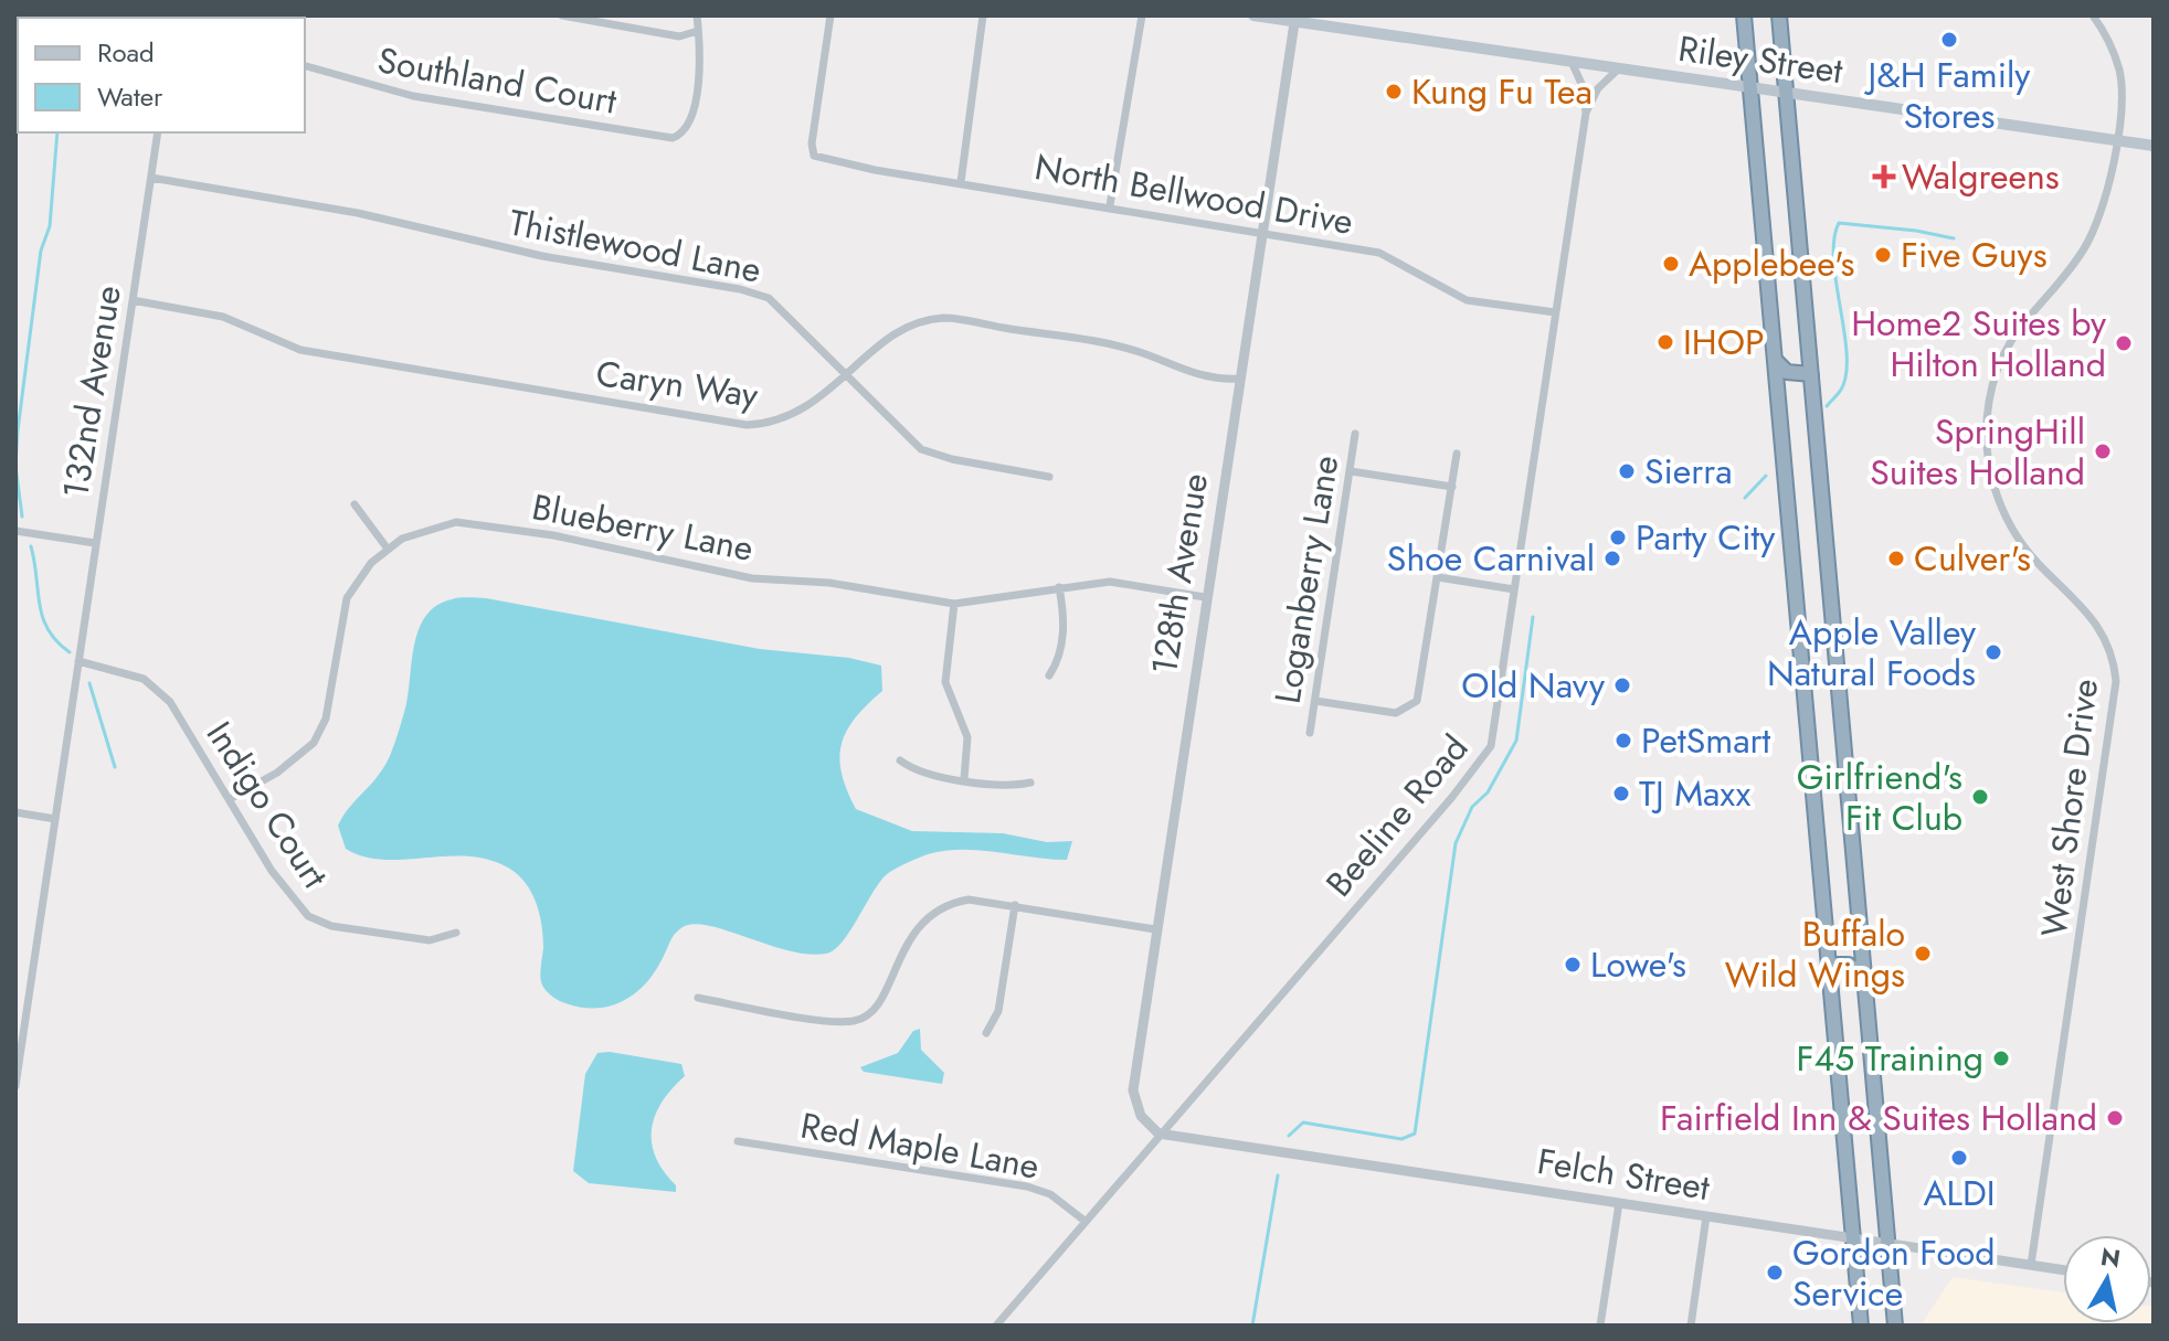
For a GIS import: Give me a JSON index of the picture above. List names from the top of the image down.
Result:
{
  "streets": {
    "main road": ["Riley Street"],
    "street": [
      "Southland Court",
      "North Bellwood Drive",
      "Thistlewood Lane",
      "Caryn Way",
      "132nd Avenue",
      "Blueberry Lane",
      "128th Avenue",
      "Loganberry Lane",
      "Indigo Court",
      "West Shore Drive",
      "Beeline Road",
      "Red Maple Lane",
      "Felch Street"
    ]
  },
  "crossings": [
    ["Riley Street", "128th Avenue"],
    ["Riley Street", "West Shore Drive"],
    ["Riley Street", "Beeline Road"],
    ["North Bellwood Drive", "128th Avenue"],
    ["North Bellwood Drive", "Beeline Road"],
    ["Thistlewood Lane", "Caryn Way"],
    ["Thistlewood Lane", "132nd Avenue"],
    ["Caryn Way", "132nd Avenue"],
    ["Caryn Way", "128th Avenue"],
    ["132nd Avenue", "Indigo Court"],
    ["Blueberry Lane", "128th Avenue"],
    ["Blueberry Lane", "Indigo Court"],
    ["128th Avenue", "Beeline Road"],
    ["128th Avenue", "Felch Street"],
    ["West Shore Drive", "Felch Street"],
    ["Beeline Road", "Red Maple Lane"],
    ["Beeline Road", "Felch Street"]
  ],
  "places": {
    "other": [
      "J&H Family Stores",
      "Kung Fu Tea",
      "Five Guys",
      "Applebee's",
      "IHOP",
      "Home2 Suites by Hilton Holland",
      "SpringHill Suites Holland",
      "Sierra",
      "Party City",
      "Shoe Carnival",
      "Culver's",
      "Apple Valley Natural Foods",
      "Old Navy",
      "PetSmart",
      "TJ Maxx",
      "Girlfriend's Fit Club",
      "Buffalo Wild Wings",
      "Lowe's",
      "F45 Training",
      "Fairfield Inn & Suites Holland",
      "ALDI",
      "Gordon Food Service"
    ],
    "health": ["Walgreens"]
  },
  "legend": ["Road", "Water"],
  "north": "top"
}
